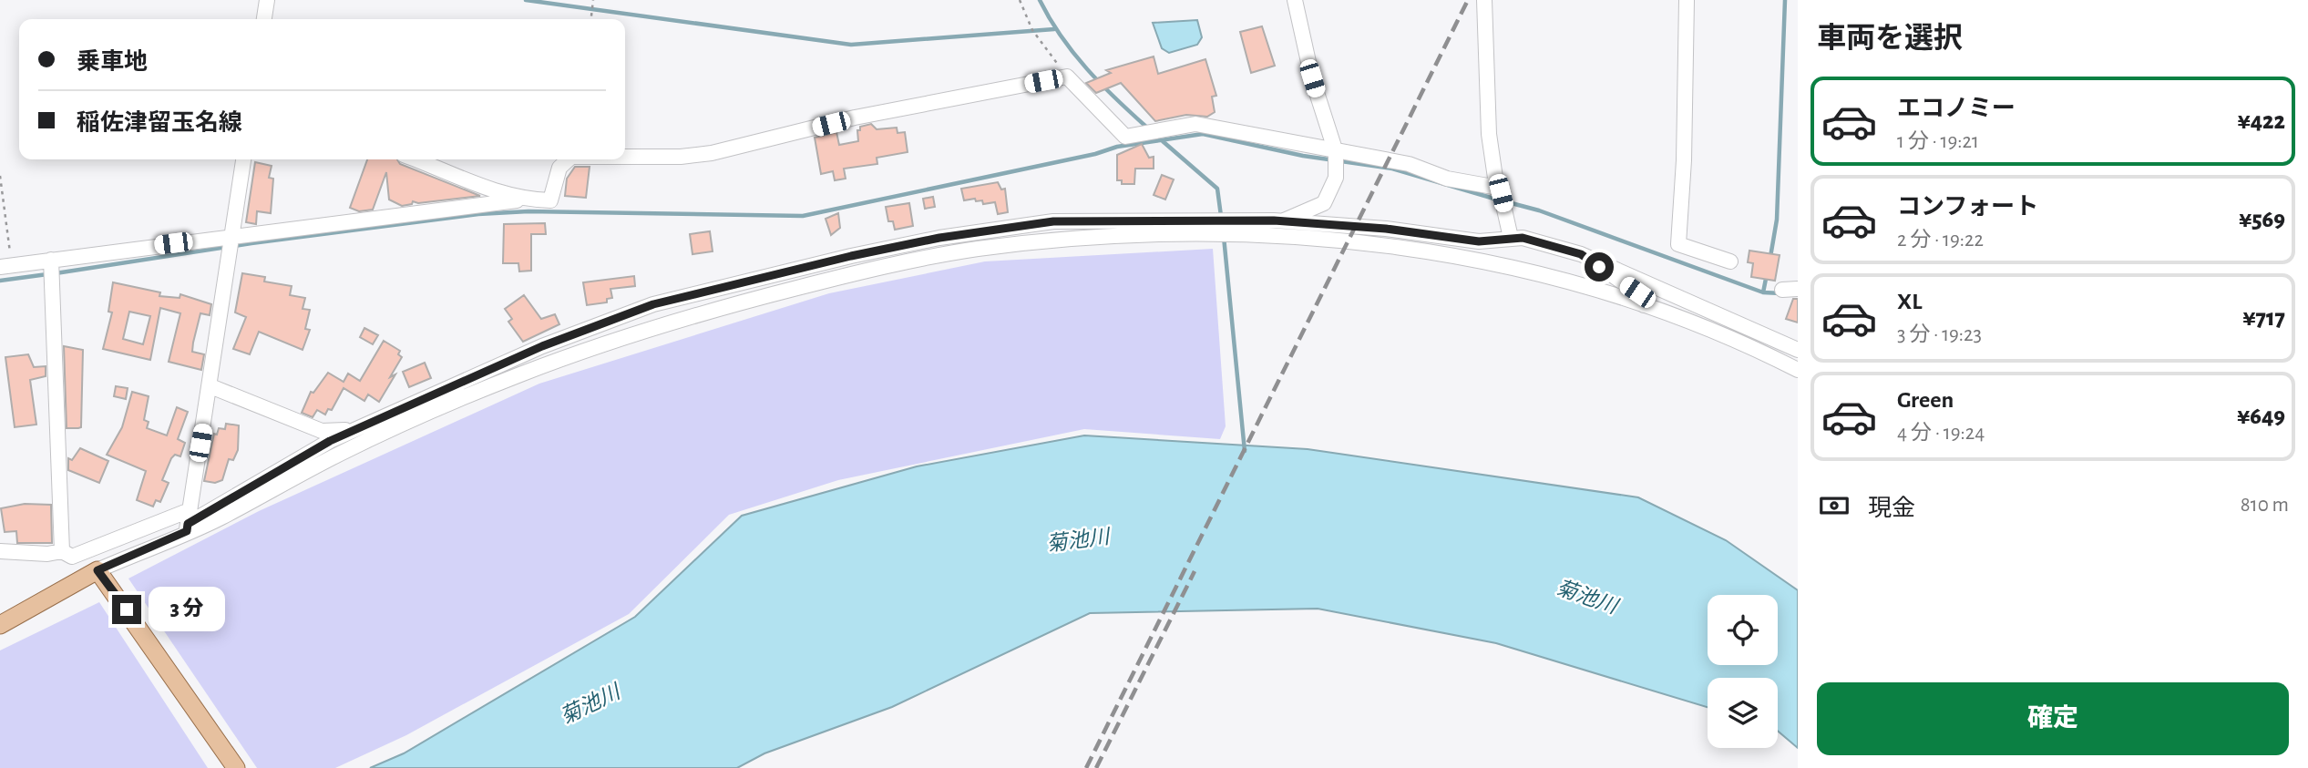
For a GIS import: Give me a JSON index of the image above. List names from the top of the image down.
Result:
{
  "water": ["菊池川"],
  "page": {
    "heading": "車両を選択",
    "banner": ["乗車地", "稲佐津留玉名線"],
    "list": [
      {
        "name": "エコノミー",
        "note": "1 分 · 19:21",
        "value": "¥422"
      },
      {
        "name": "コンフォート",
        "note": "2 分 · 19:22",
        "value": "¥569"
      },
      {
        "name": "XL",
        "note": "3 分 · 19:23",
        "value": "¥717"
      },
      {
        "name": "Green",
        "note": "4 分 · 19:24",
        "value": "¥649"
      }
    ],
    "pay": ["現金", "810 m"],
    "bubble": "3 分",
    "buttons": "確定"
  }
}
